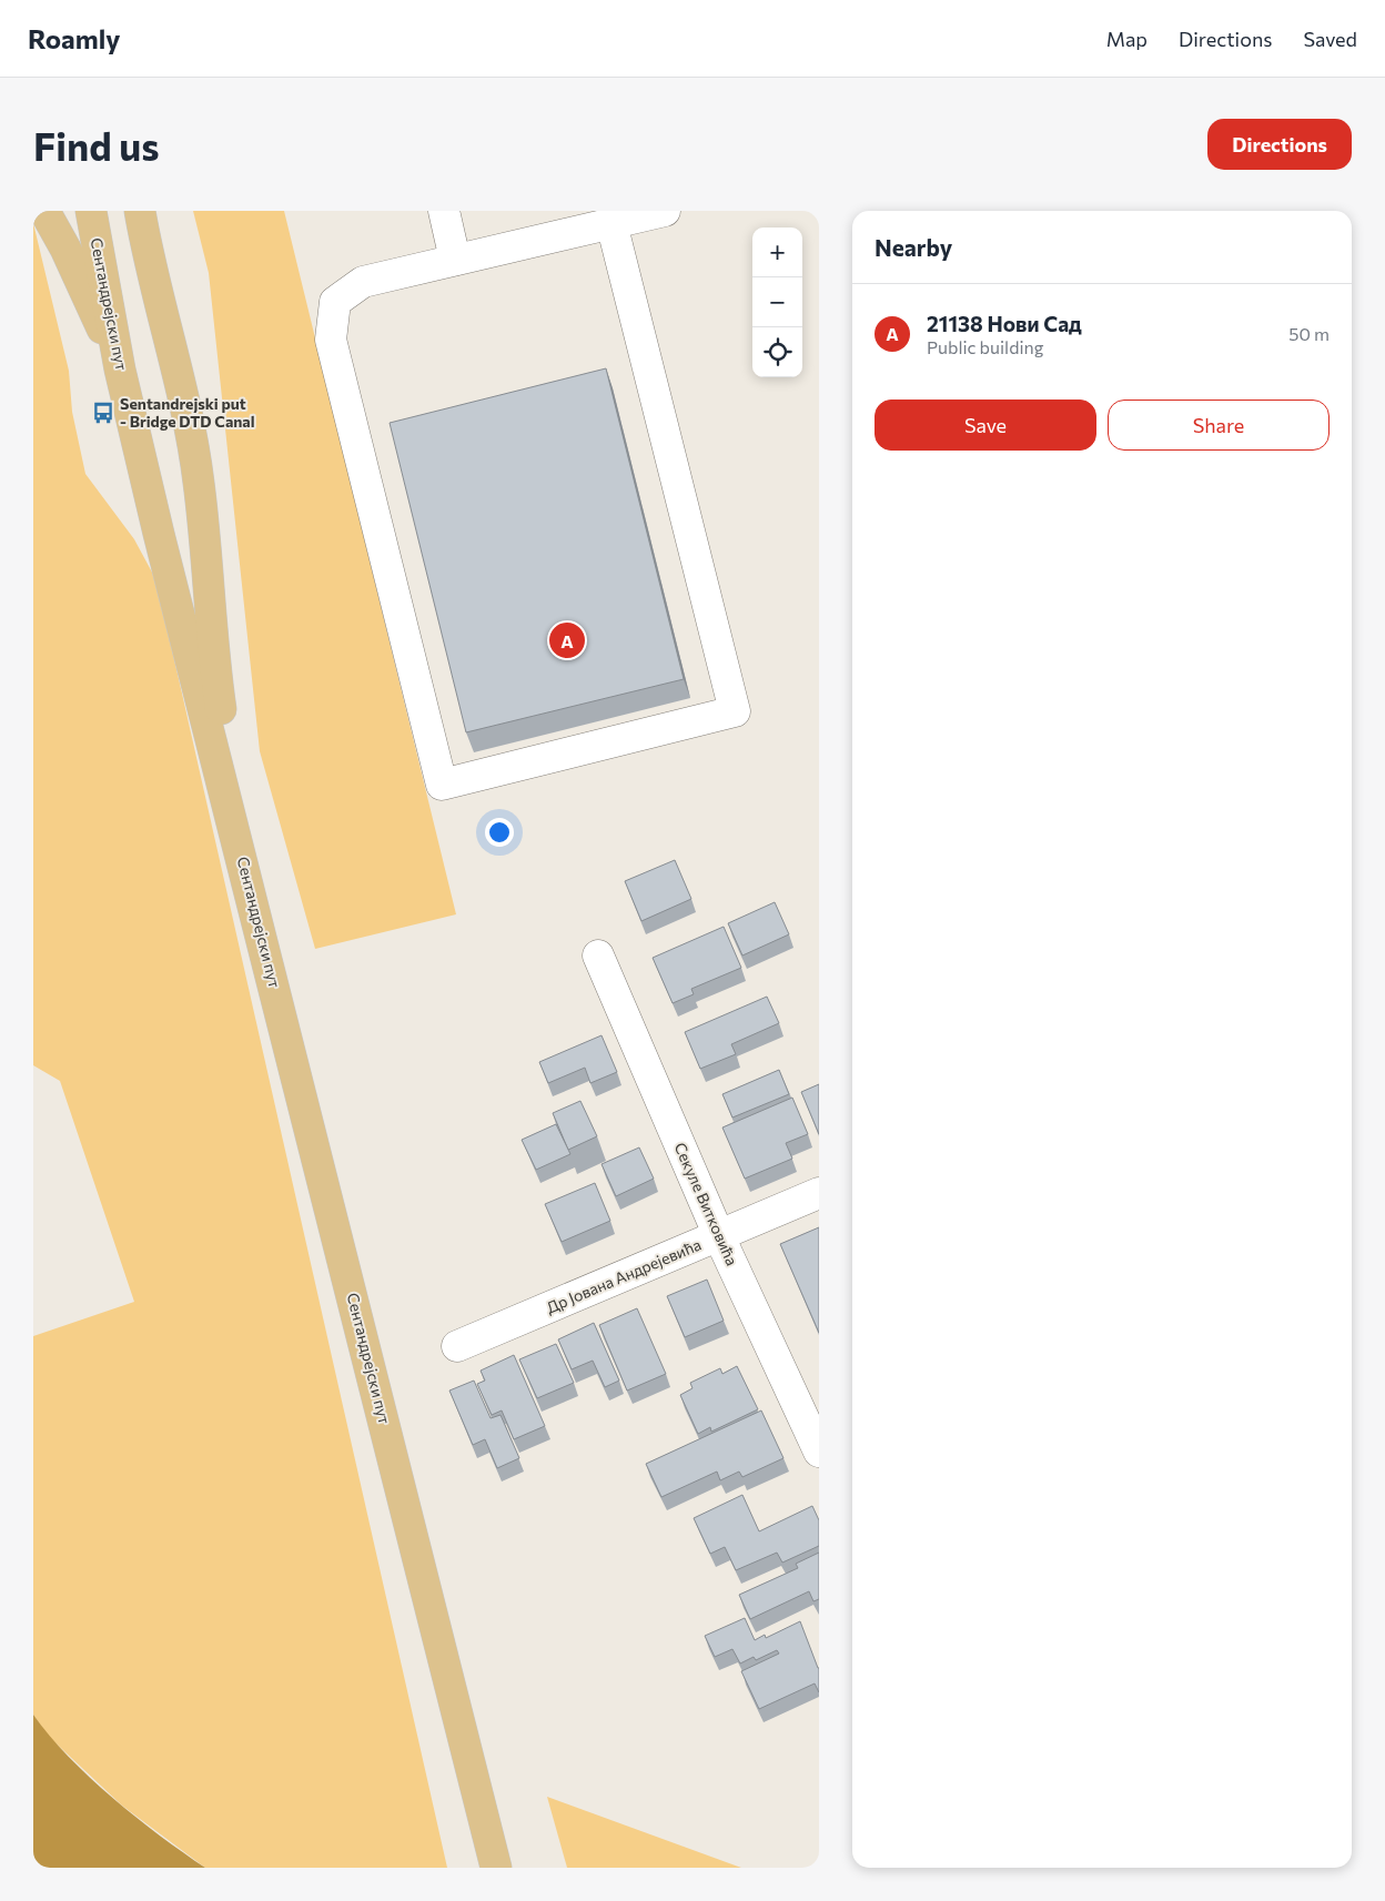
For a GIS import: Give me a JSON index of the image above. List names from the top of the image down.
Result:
{
  "streets": {
    "main road": ["Сентандрејски пут"],
    "street": ["Секуле Витковића", "Др Јована Андрејевића"]
  },
  "crossings": [
    ["Секуле Витковића", "Др Јована Андрејевића"]
  ],
  "places": {
    "bus stop": ["Sentandrejski put - Bridge DTD Canal"]
  },
  "page": {
    "header": "Roamly",
    "nav": ["Map", "Directions", "Saved"],
    "buttons": [
      "Directions",
      ["Save", "Share"]
    ],
    "title": "Find us",
    "heading": "Nearby",
    "map_buttons": ["+", "−"],
    "list": [
      {
        "mark": "A",
        "name": "21138 Нови Сад",
        "note": "Public building",
        "value": "50 m"
      }
    ],
    "pins": "A"
  }
}
